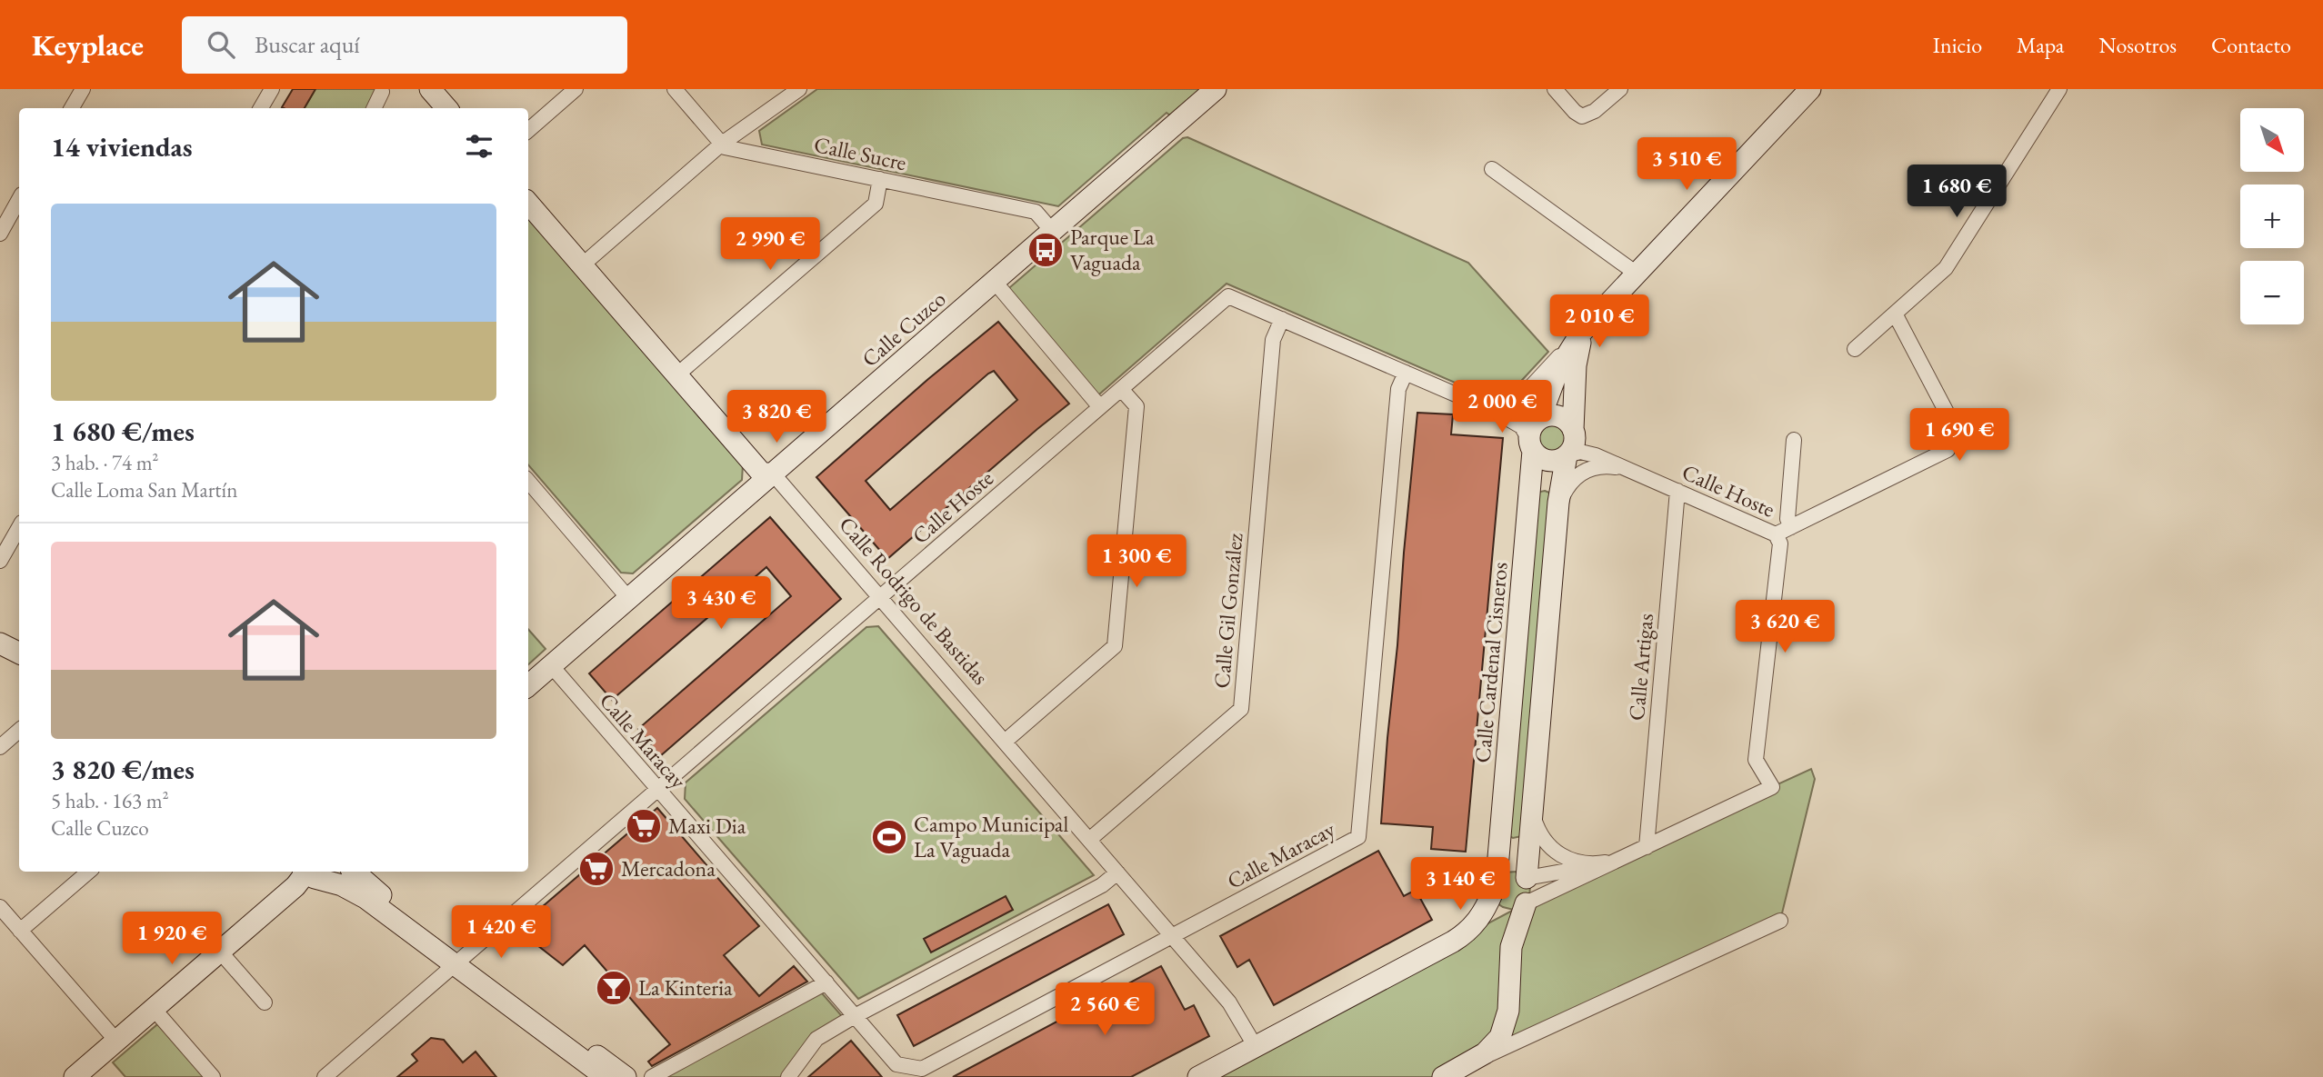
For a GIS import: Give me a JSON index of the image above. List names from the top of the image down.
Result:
{
  "streets": {
    "street": [
      "Calle Sucre",
      "Calle Cuzco",
      "Calle Hoste",
      "Calle Rodrigo de Bastidas",
      "Calle Gil González",
      "Calle Cardenal Cisneros",
      "Calle Artigas",
      "Calle Maracay"
    ]
  },
  "crossings": [
    ["Calle Sucre", "Calle Cuzco"],
    ["Calle Cuzco", "Calle Rodrigo de Bastidas"],
    ["Calle Cuzco", "Calle Maracay"],
    ["Calle Hoste", "Calle Rodrigo de Bastidas"],
    ["Calle Hoste", "Calle Gil González"],
    ["Calle Hoste", "Calle Cardenal Cisneros"],
    ["Calle Hoste", "Calle Artigas"],
    ["Calle Hoste", "Calle Maracay"],
    ["Calle Rodrigo de Bastidas", "Calle Gil González"],
    ["Calle Rodrigo de Bastidas", "Calle Maracay"]
  ],
  "places": {
    "bus stop": ["Parque La Vaguada"],
    "supermarket": ["Maxi Dia", "Mercadona"],
    "sports": ["Campo Municipal La Vaguada"],
    "bar": ["La Kinteria"]
  },
  "north": "bottom right",
  "page": {
    "header": "Keyplace",
    "search": "Buscar aquí",
    "nav": [
      "Inicio",
      "Mapa",
      "Nosotros",
      "Contacto"
    ],
    "map_buttons": ["+", "−"],
    "heading": "14 viviendas",
    "price": [
      "3 510 €",
      "1 680 €",
      "2 990 €",
      "2 010 €",
      "2 000 €",
      "3 820 €",
      "1 690 €",
      "1 300 €",
      "3 430 €",
      "3 620 €",
      "3 140 €",
      "1 420 €",
      "1 920 €",
      "2 560 €"
    ],
    "list": [
      {
        "name": "1 680 €/mes",
        "note": "3 hab. · 74 m² · Calle Loma San Martín"
      },
      {
        "name": "3 820 €/mes",
        "note": "5 hab. · 163 m² · Calle Cuzco"
      }
    ]
  }
}
